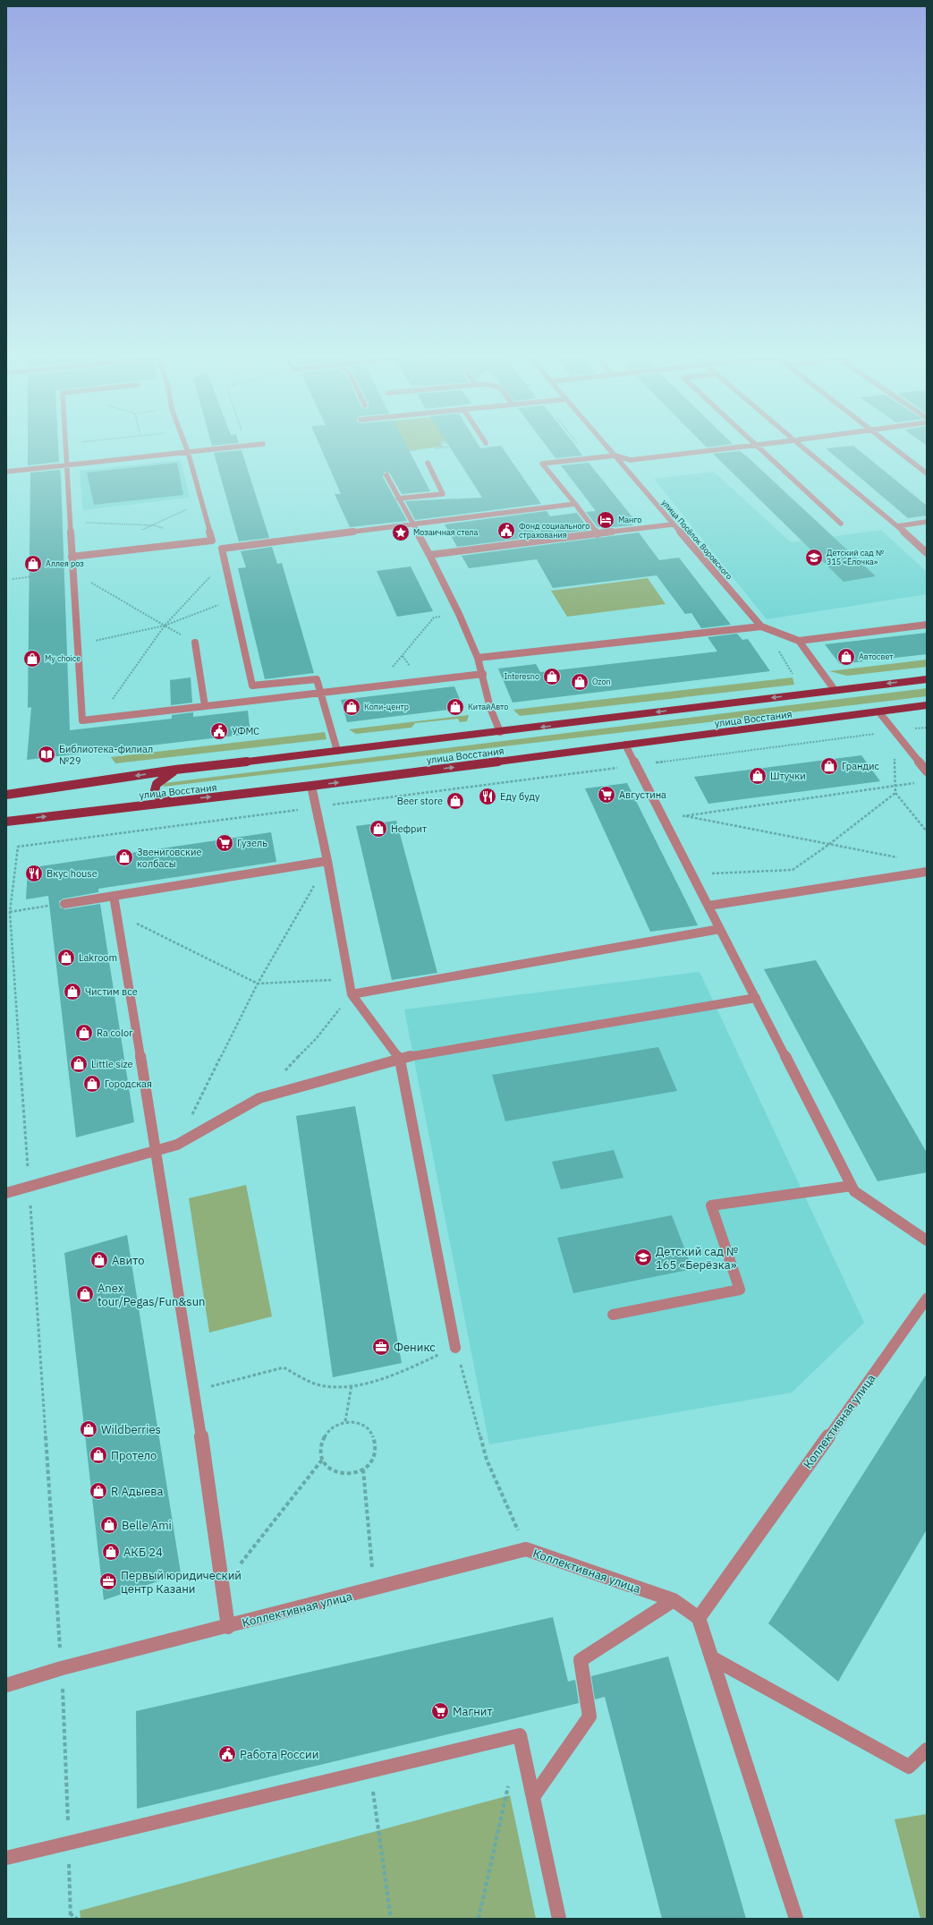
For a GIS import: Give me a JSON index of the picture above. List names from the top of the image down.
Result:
{
  "streets": {
    "main road": ["улица Восстания"],
    "street": ["улица Посёлок Воровского", "Коллективная улица"]
  },
  "places": {
    "hotel": ["Манго"],
    "public building": ["Фонд социального страхования", "УФМС", "Работа России"],
    "place": ["Мозаичная стела"],
    "school or university": ["Детский сад № 315 «Ёлочка»", "Детский сад № 165 «Берёзка»"],
    "shop": [
      "Аллея роз",
      "Автосвет",
      "My choice",
      "Interesno",
      "Ozon",
      "Копи-центр",
      "КитайАвто",
      "Грандис",
      "Штучки",
      "Beer store",
      "Нефрит",
      "Звениговские колбасы",
      "Lakroom",
      "Чистим все",
      "Ra color",
      "Little size",
      "Городская",
      "Авито",
      "Anex tour/Pegas/Fun&sun",
      "Wildberries",
      "Протело",
      "R Адыева",
      "Belle Ami",
      "АКБ 24"
    ],
    "library": ["Библиотека-филиал №29"],
    "supermarket": ["Августина", "Гузель", "Магнит"],
    "restaurant": ["Еду буду", "Вкус house"],
    "office": ["Феникс", "Первый юридический центр Казани"]
  }
}
